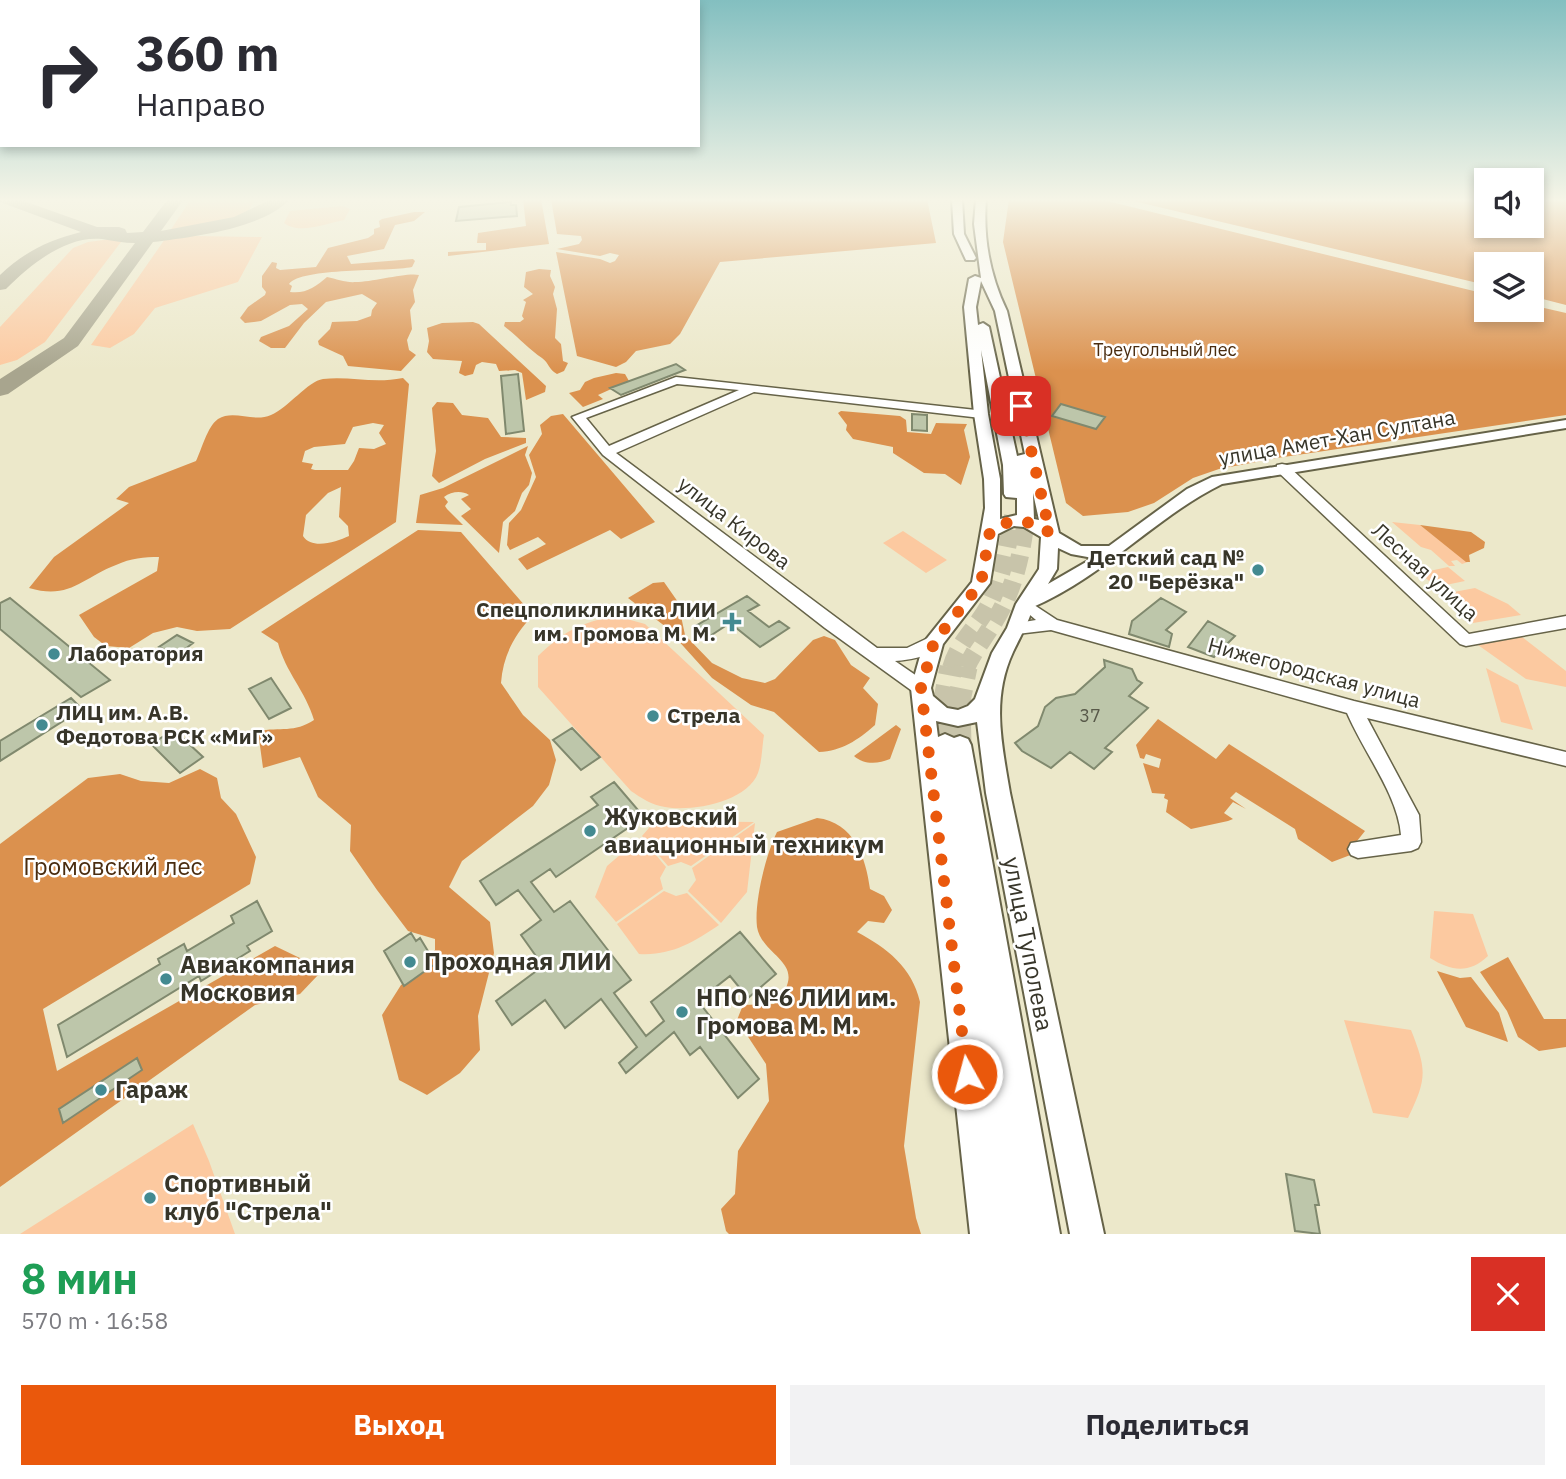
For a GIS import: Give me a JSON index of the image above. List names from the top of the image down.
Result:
{
  "streets": {
    "main road": ["улица Амет-Хан Султана", "улица Туполева"],
    "street": ["улица Кирова", "Лесная улица", "Нижегородская улица"]
  },
  "crossings": [
    ["улица Амет-Хан Султана", "Лесная улица"],
    ["улица Амет-Хан Султана", "Нижегородская улица"],
    ["улица Амет-Хан Султана", "улица Туполева"],
    ["Нижегородская улица", "улица Туполева"]
  ],
  "parks": ["Треугольный лес", "Громовский лес"],
  "places": {
    "other": [
      "Детский сад № 20 \"Берёзка\"",
      "Лаборатория",
      "Стрела",
      "ЛИЦ им. А.В. Федотова РСК «МиГ»",
      "Жуковский авиационный техникум",
      "Проходная ЛИИ",
      "Авиакомпания Московия",
      "НПО №6 ЛИИ им. Громова М. М.",
      "Гараж",
      "Спортивный клуб \"Стрела\""
    ],
    "health": ["Спецполиклиника ЛИИ им. Громова М. М."]
  },
  "house_numbers": ["37"],
  "page": {
    "turn": ["360 m", "Направо"],
    "heading": ["8 мин", "570 m · 16:58"],
    "buttons": ["Выход", "Поделиться"]
  }
}
